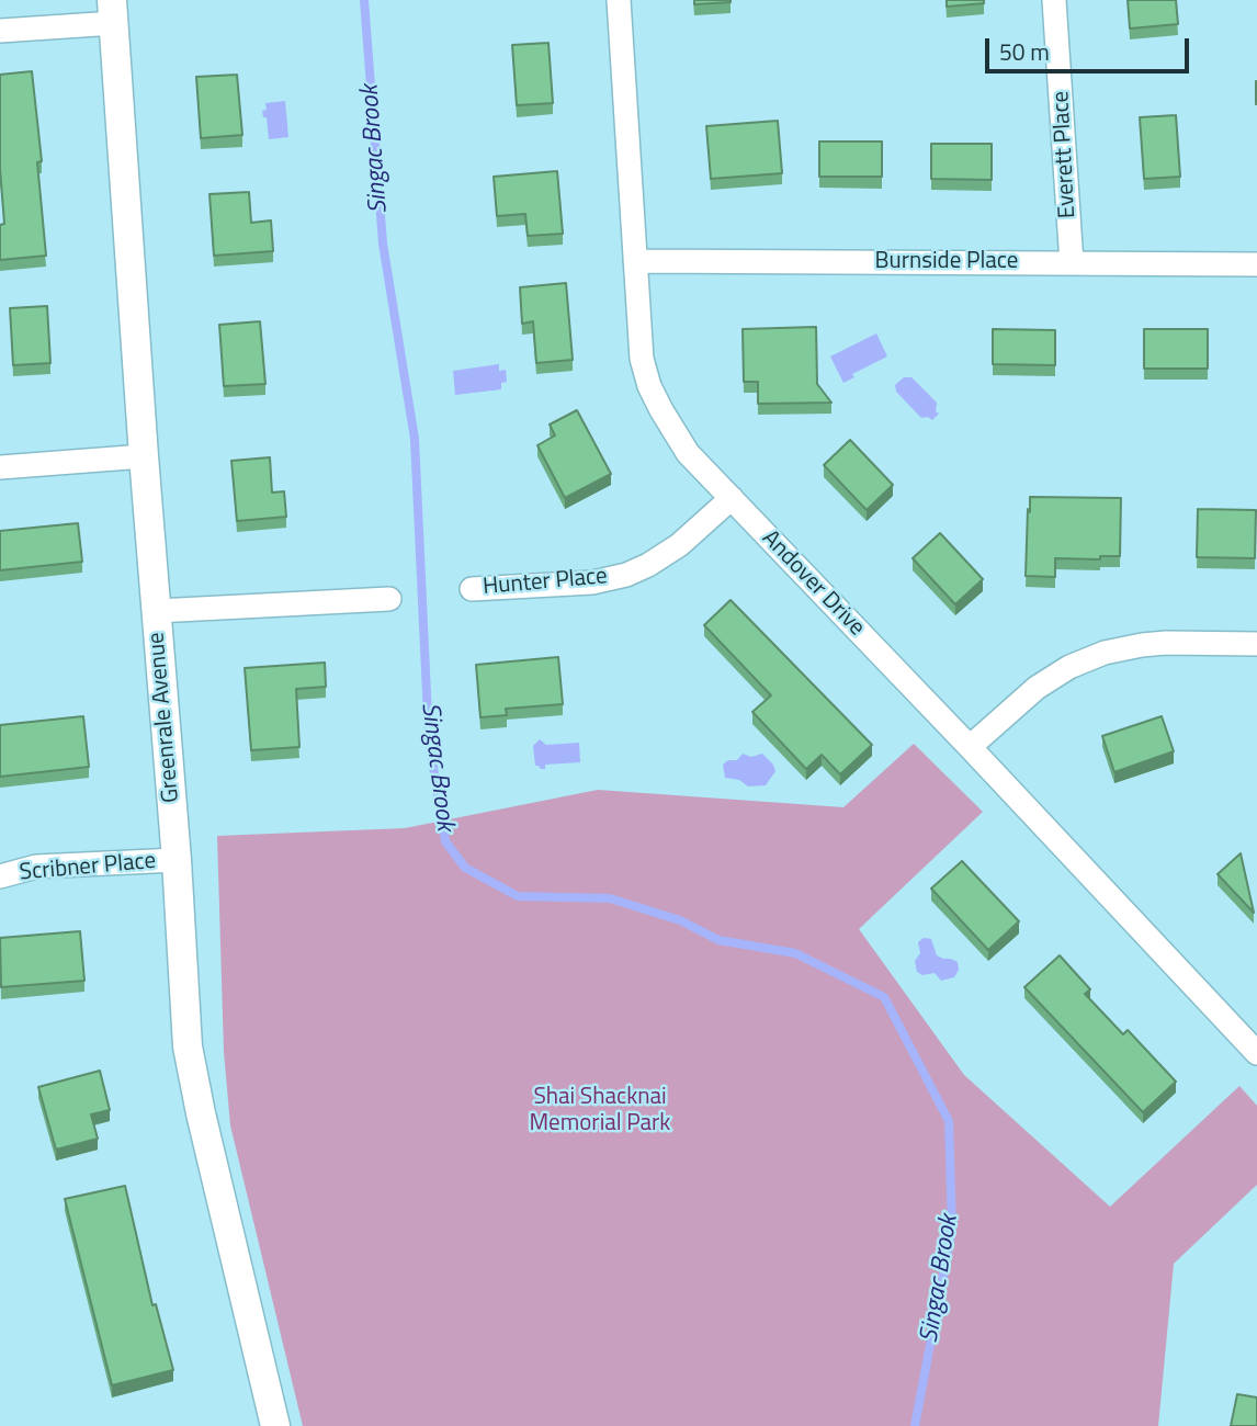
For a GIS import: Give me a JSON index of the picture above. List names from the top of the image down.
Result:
{
  "streets": {
    "street": [
      "Everett Place",
      "Burnside Place",
      "Hunter Place",
      "Andover Drive",
      "Greenrale Avenue",
      "Scribner Place"
    ]
  },
  "crossings": [
    ["Everett Place", "Burnside Place"],
    ["Burnside Place", "Andover Drive"],
    ["Hunter Place", "Andover Drive"],
    ["Greenrale Avenue", "Scribner Place"]
  ],
  "water": ["Singac Brook"],
  "parks": ["Shai Shacknai Memorial Park"],
  "scale_bar": "50 m"
}
